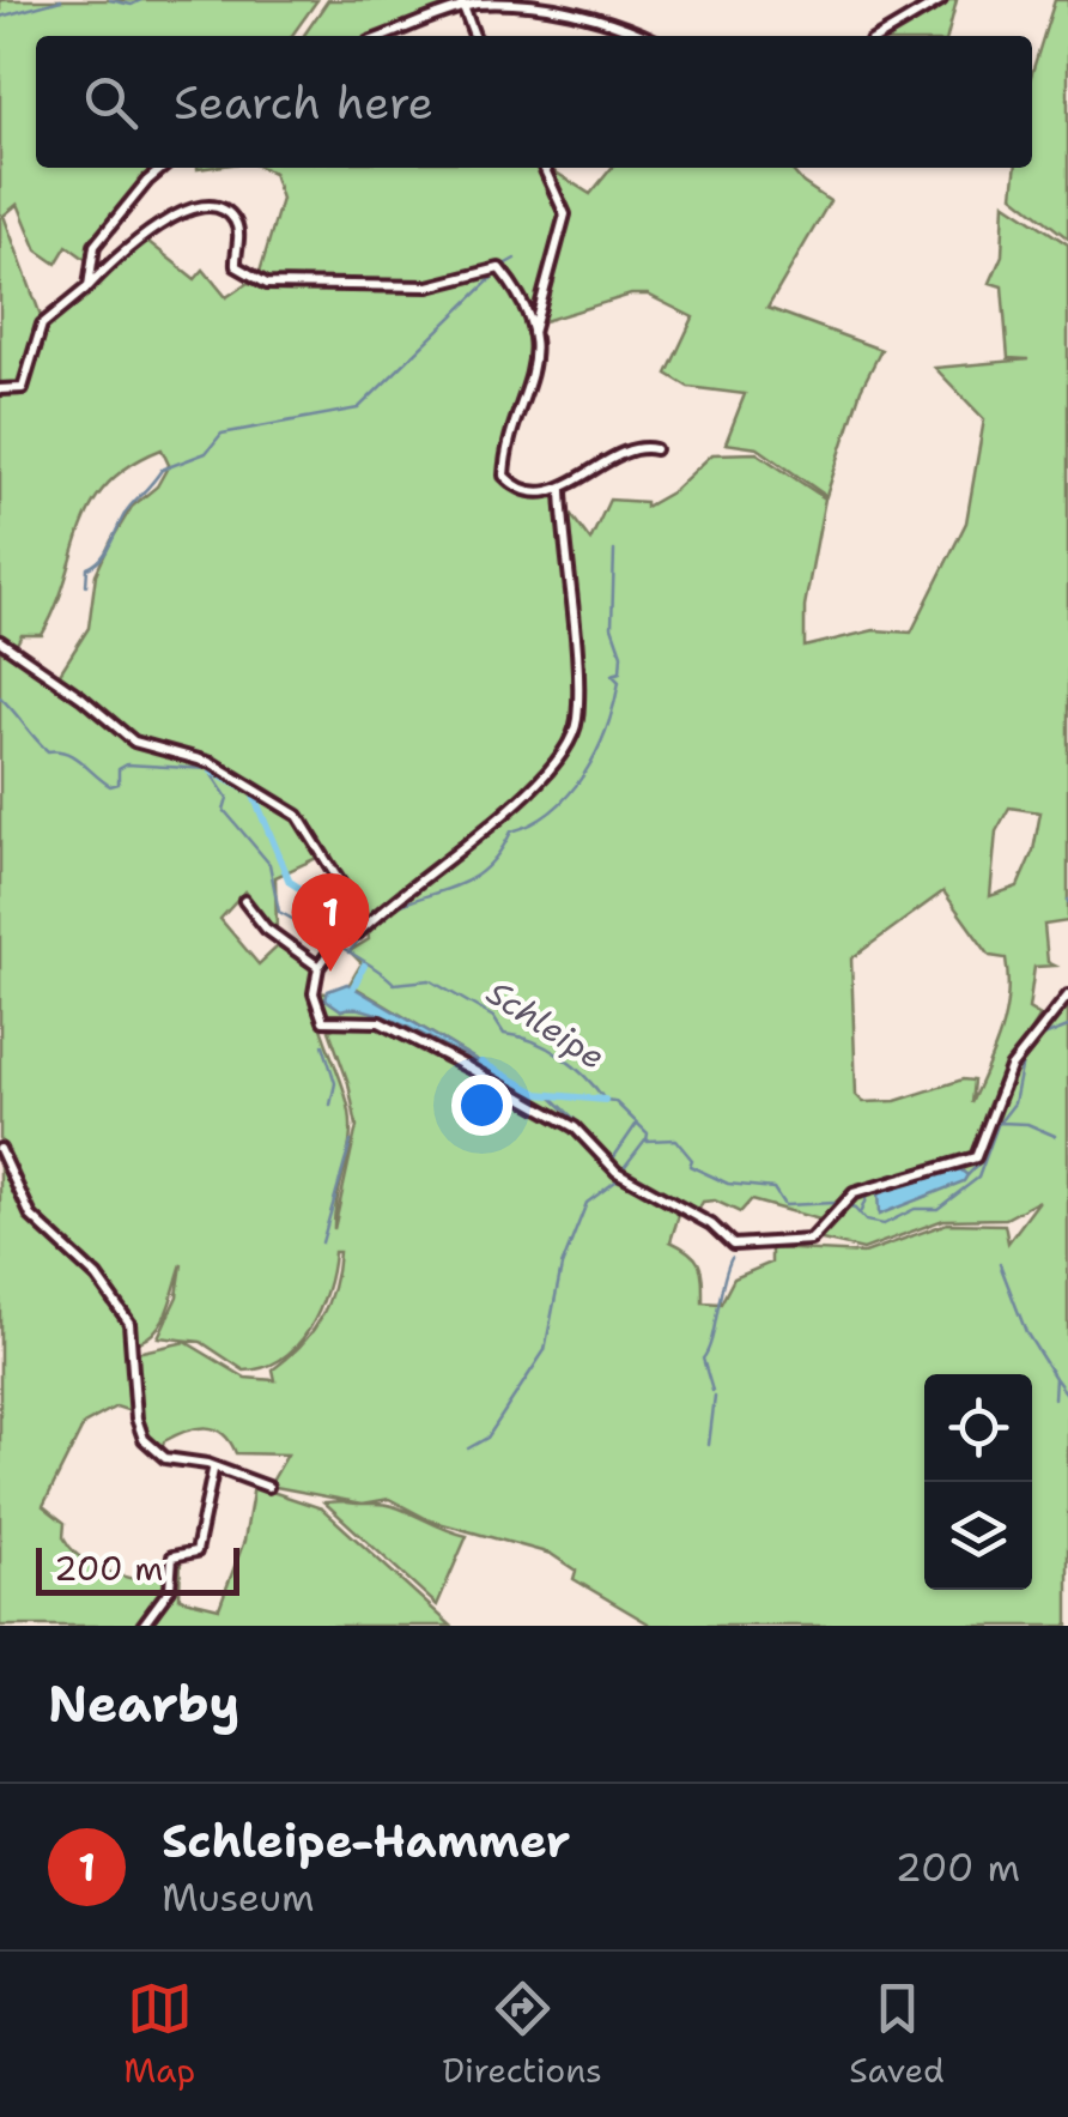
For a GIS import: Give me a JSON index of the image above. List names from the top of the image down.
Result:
{
  "water": ["Schleipe"],
  "scale_bar": "200 m",
  "page": {
    "search": "Search here",
    "pins": "1",
    "scale": "200 m",
    "heading": "Nearby",
    "list": [
      {
        "mark": "1",
        "name": "Schleipe-Hammer",
        "note": "Museum",
        "value": "200 m"
      }
    ],
    "nav": ["Map", "Directions", "Saved"]
  }
}
